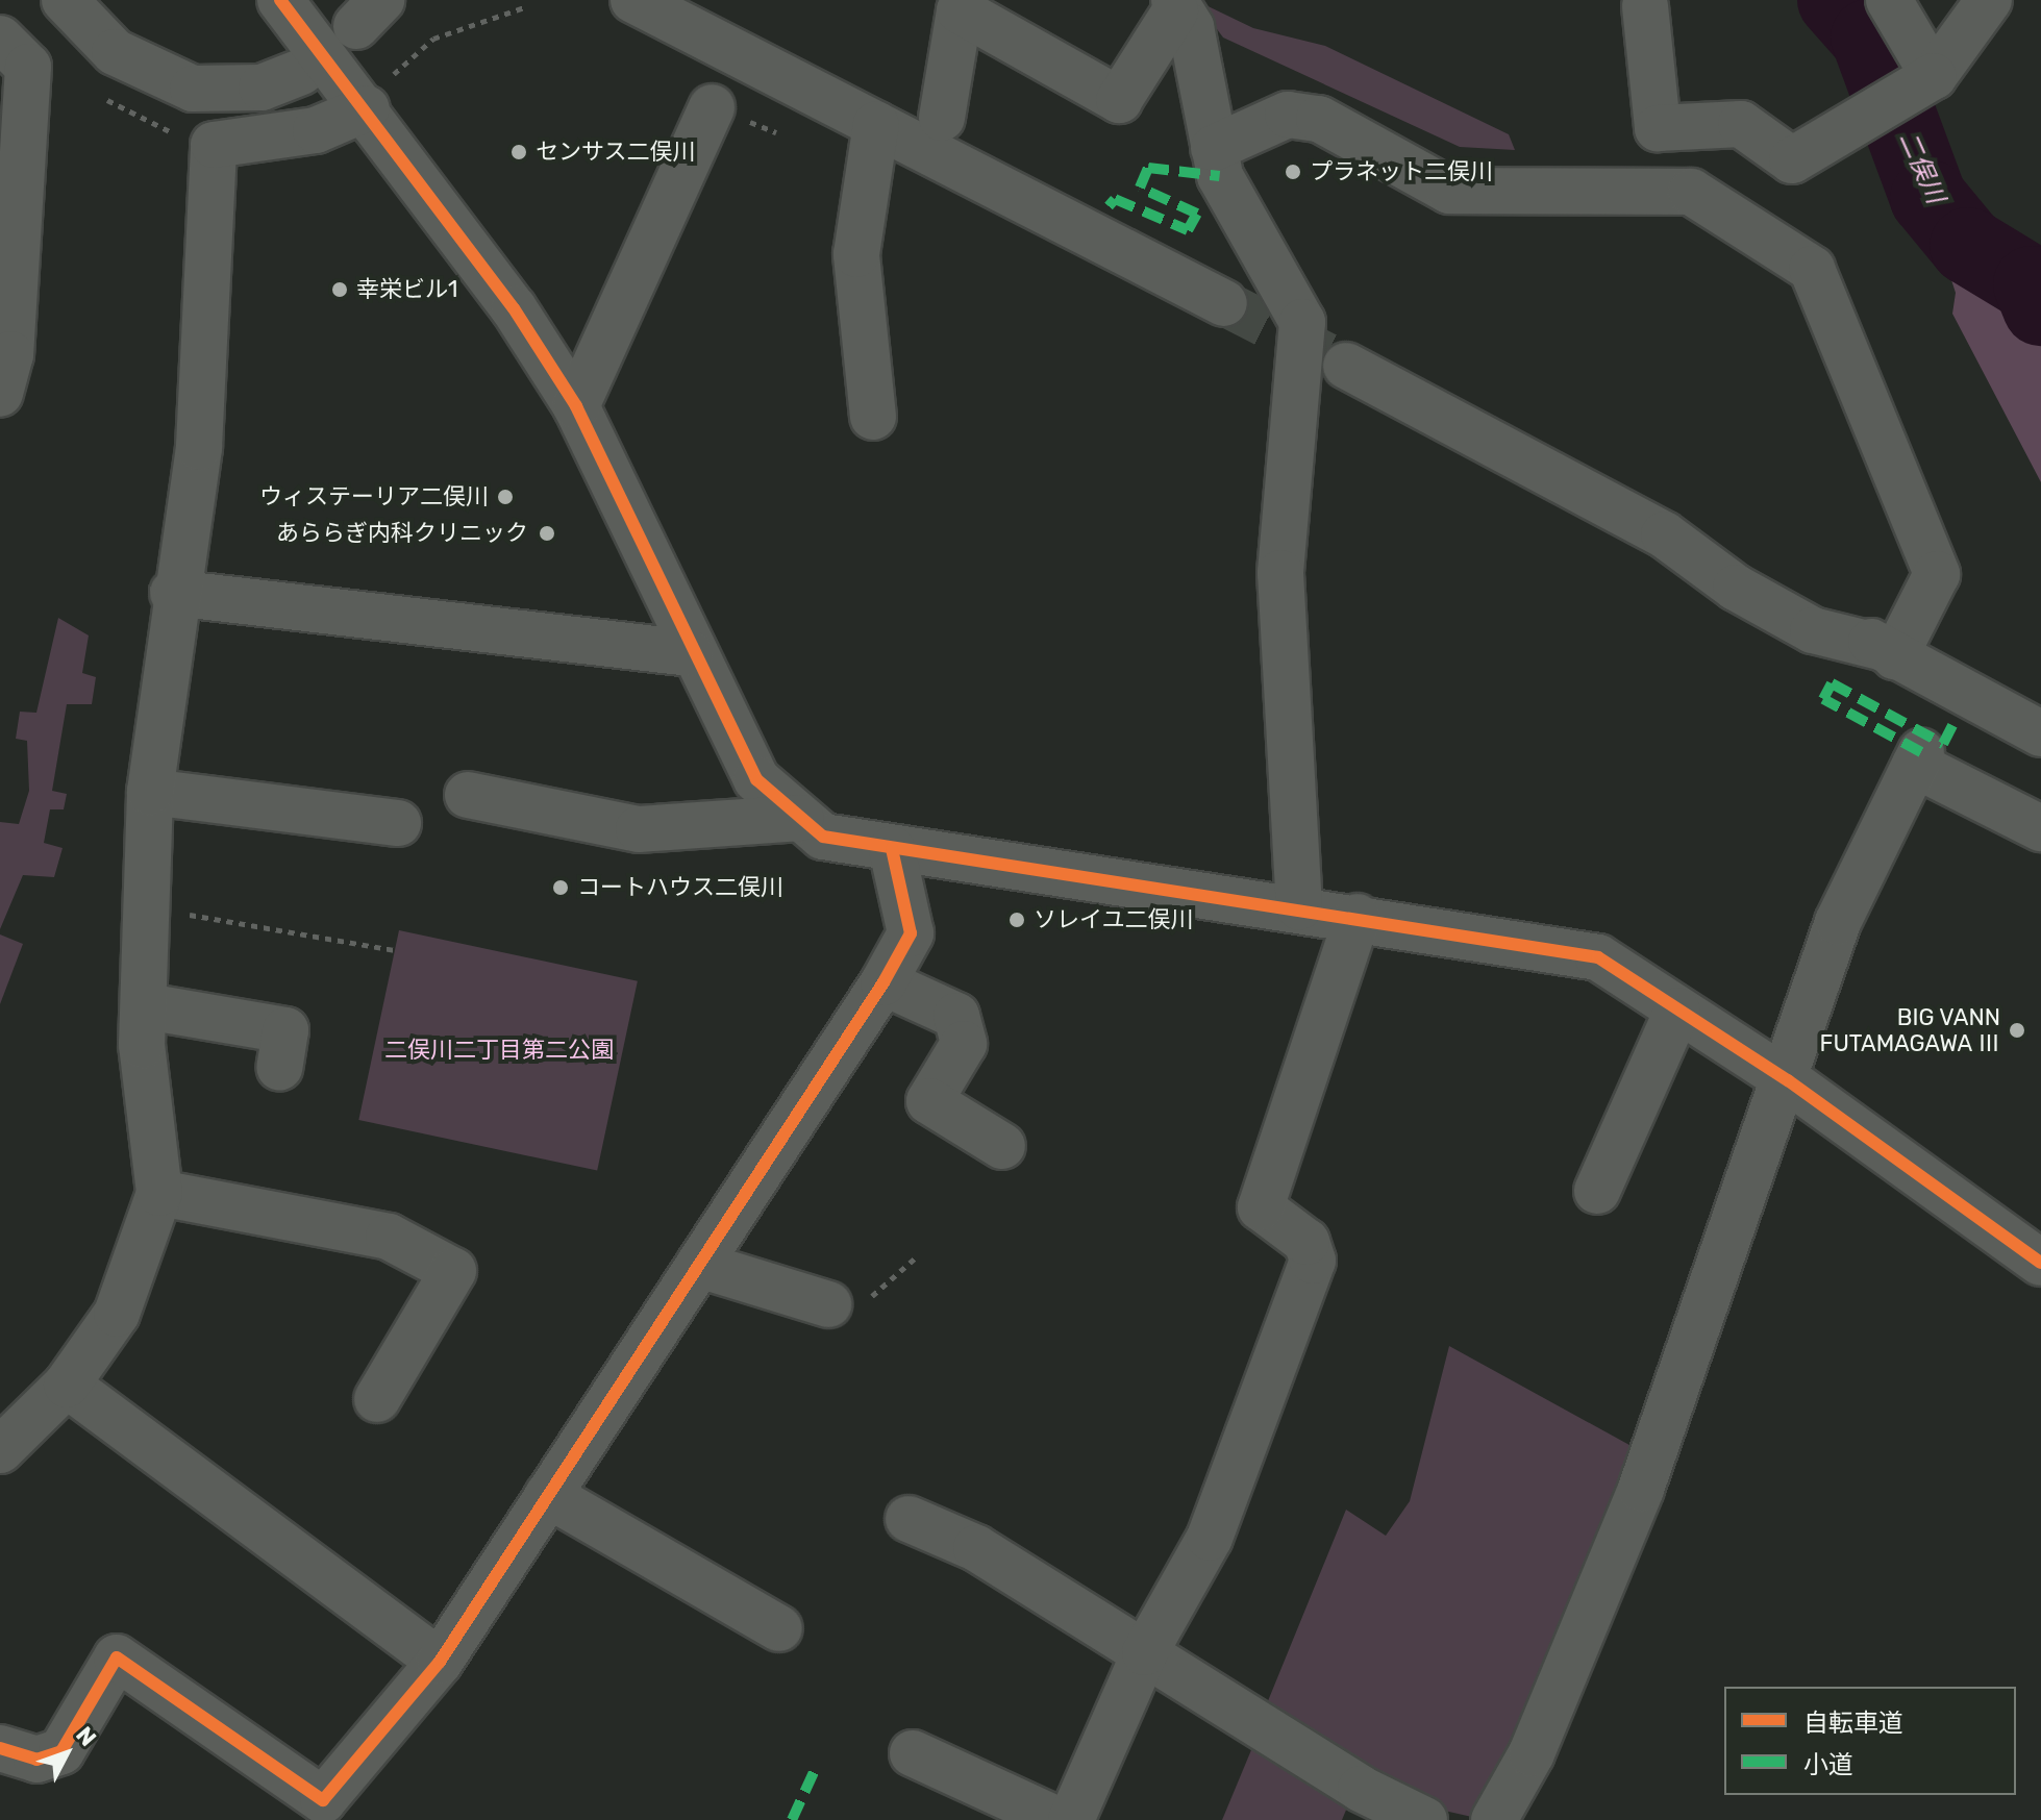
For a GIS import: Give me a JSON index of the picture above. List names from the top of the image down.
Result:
{
  "water": ["二俣川"],
  "parks": ["二俣川二丁目第二公園"],
  "places": [
    "センサス二俣川",
    "プラネット二俣川",
    "幸栄ビル1",
    "ウィステーリア二俣川",
    "あららぎ内科クリニック",
    "コートハウス二俣川",
    "ソレイユ二俣川",
    "BIG VANN FUTAMAGAWA Ⅲ"
  ],
  "legend": ["自転車道", "小道"],
  "north": "top right"
}
